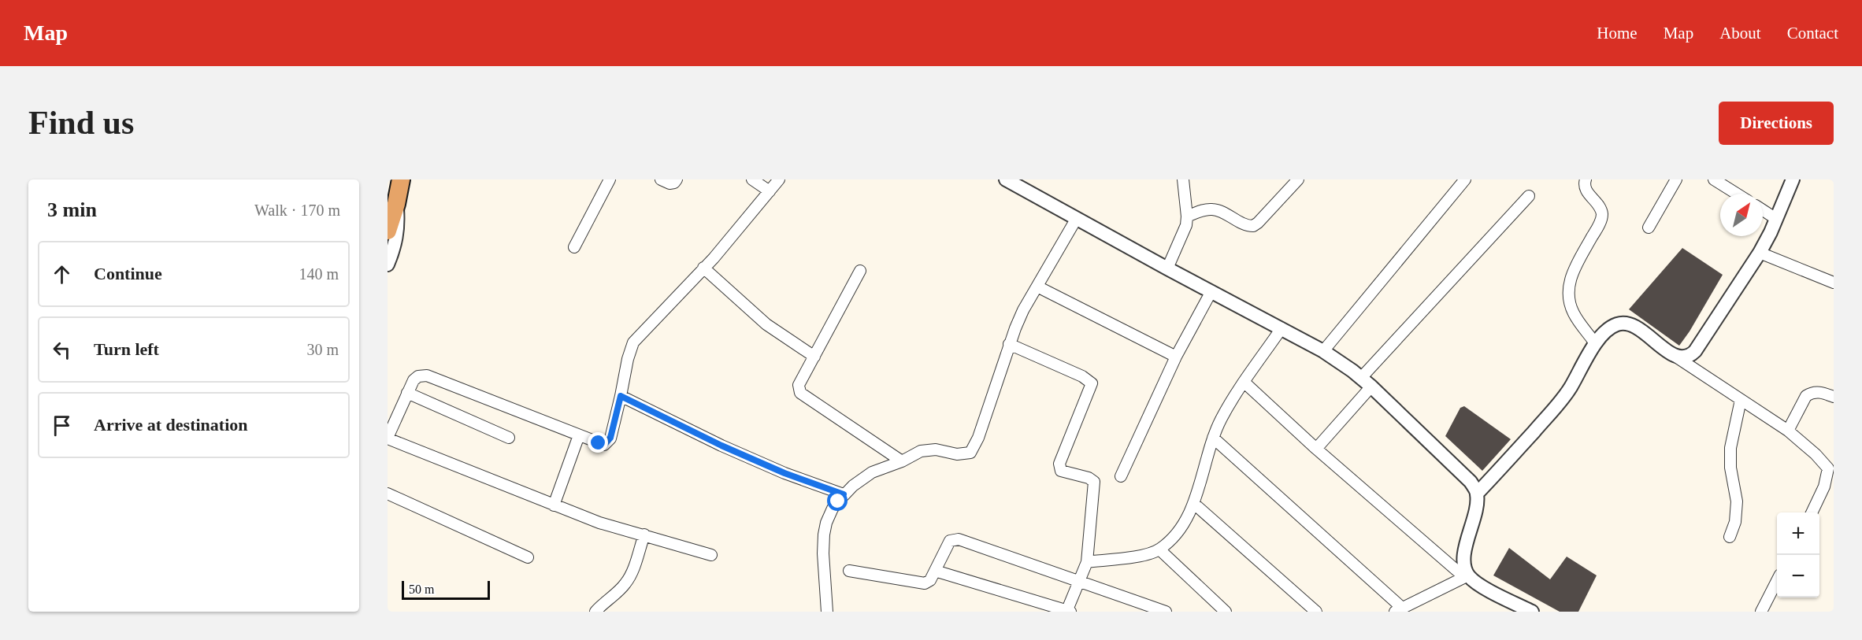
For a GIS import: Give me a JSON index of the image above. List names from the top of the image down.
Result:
{
  "scale_bar": "50 m",
  "north": "top right",
  "page": {
    "header": "Map",
    "nav": [
      "Home",
      "Map",
      "About",
      "Contact"
    ],
    "buttons": "Directions",
    "title": "Find us",
    "heading": ["3 min", "Walk · 170 m"],
    "list": [
      ["Continue", "140 m"],
      ["Turn left", "30 m"],
      "Arrive at destination"
    ],
    "map_buttons": ["+", "−"],
    "scale": "50 m"
  }
}
